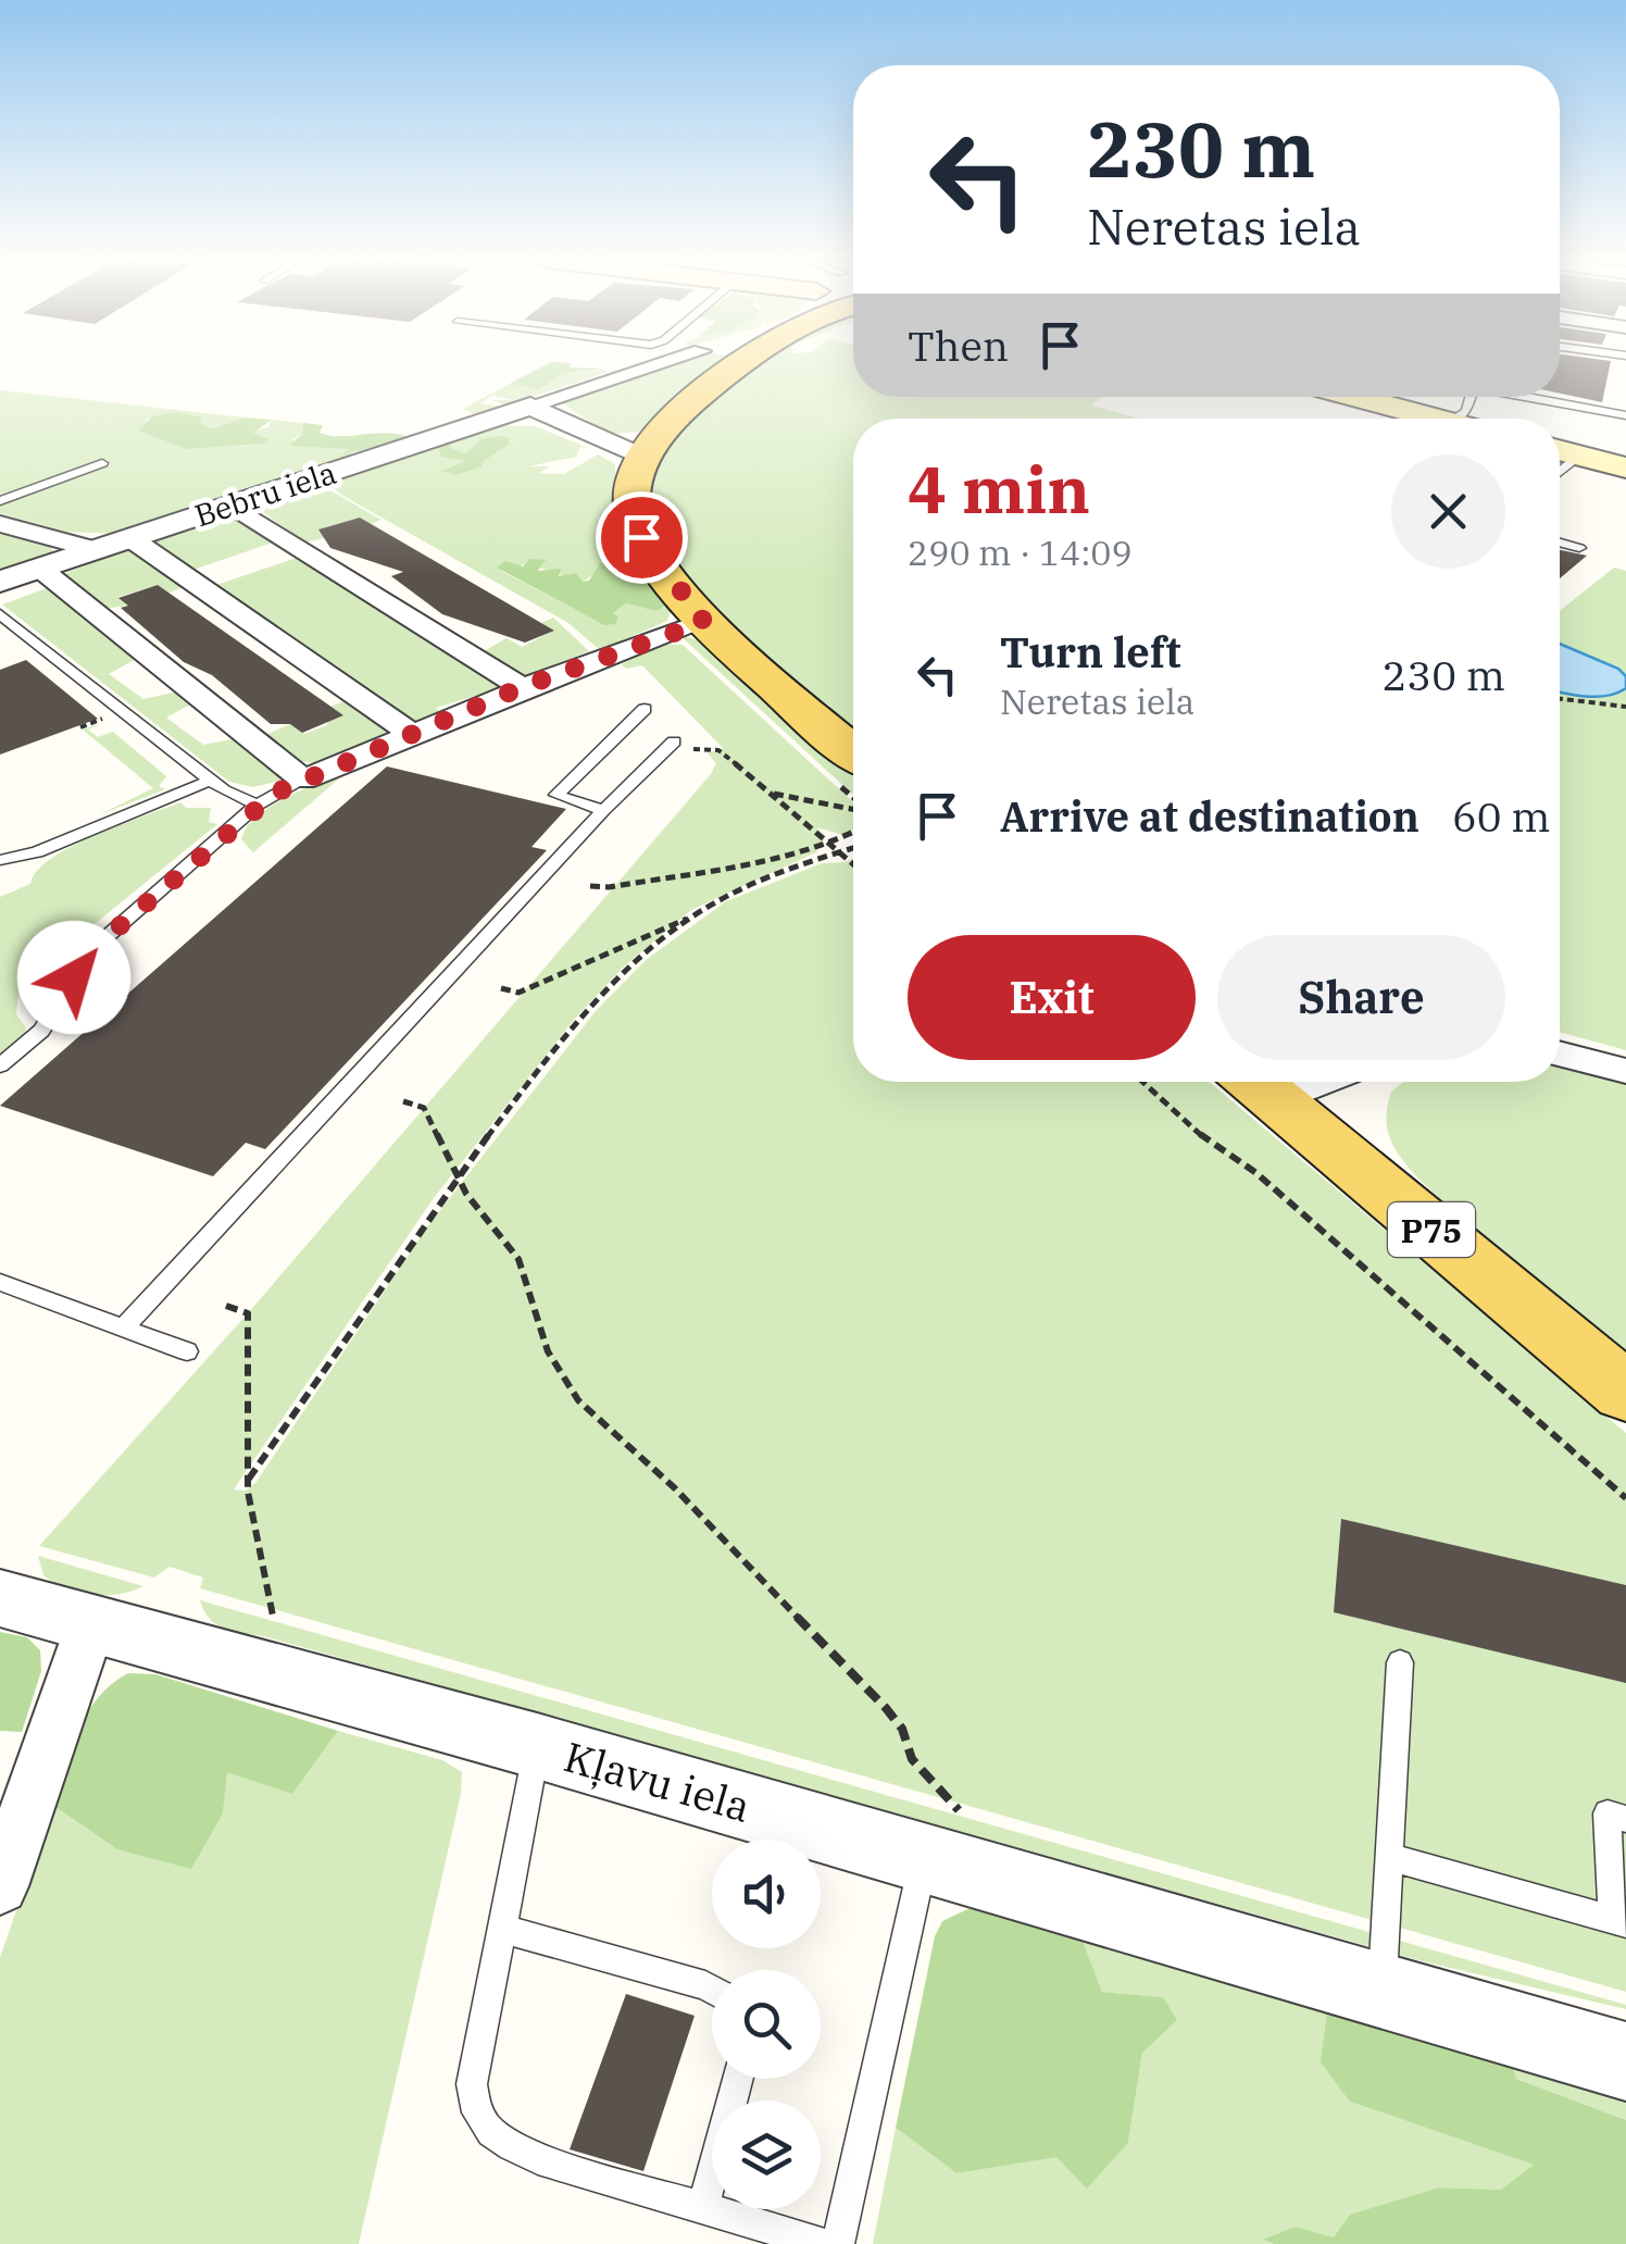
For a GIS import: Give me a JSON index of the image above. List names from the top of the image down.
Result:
{
  "streets": {
    "main road": ["P75"],
    "street": ["Bebru iela", "Kļavu iela"]
  },
  "page": {
    "turn": ["230 m", "Neretas iela"],
    "then": "Then",
    "heading": ["4 min", "290 m · 14:09"],
    "list": [
      {
        "name": "Turn left",
        "note": "Neretas iela",
        "value": "230 m"
      },
      {
        "name": "Arrive at destination",
        "value": "60 m"
      }
    ],
    "buttons": ["Exit", "Share"]
  }
}
